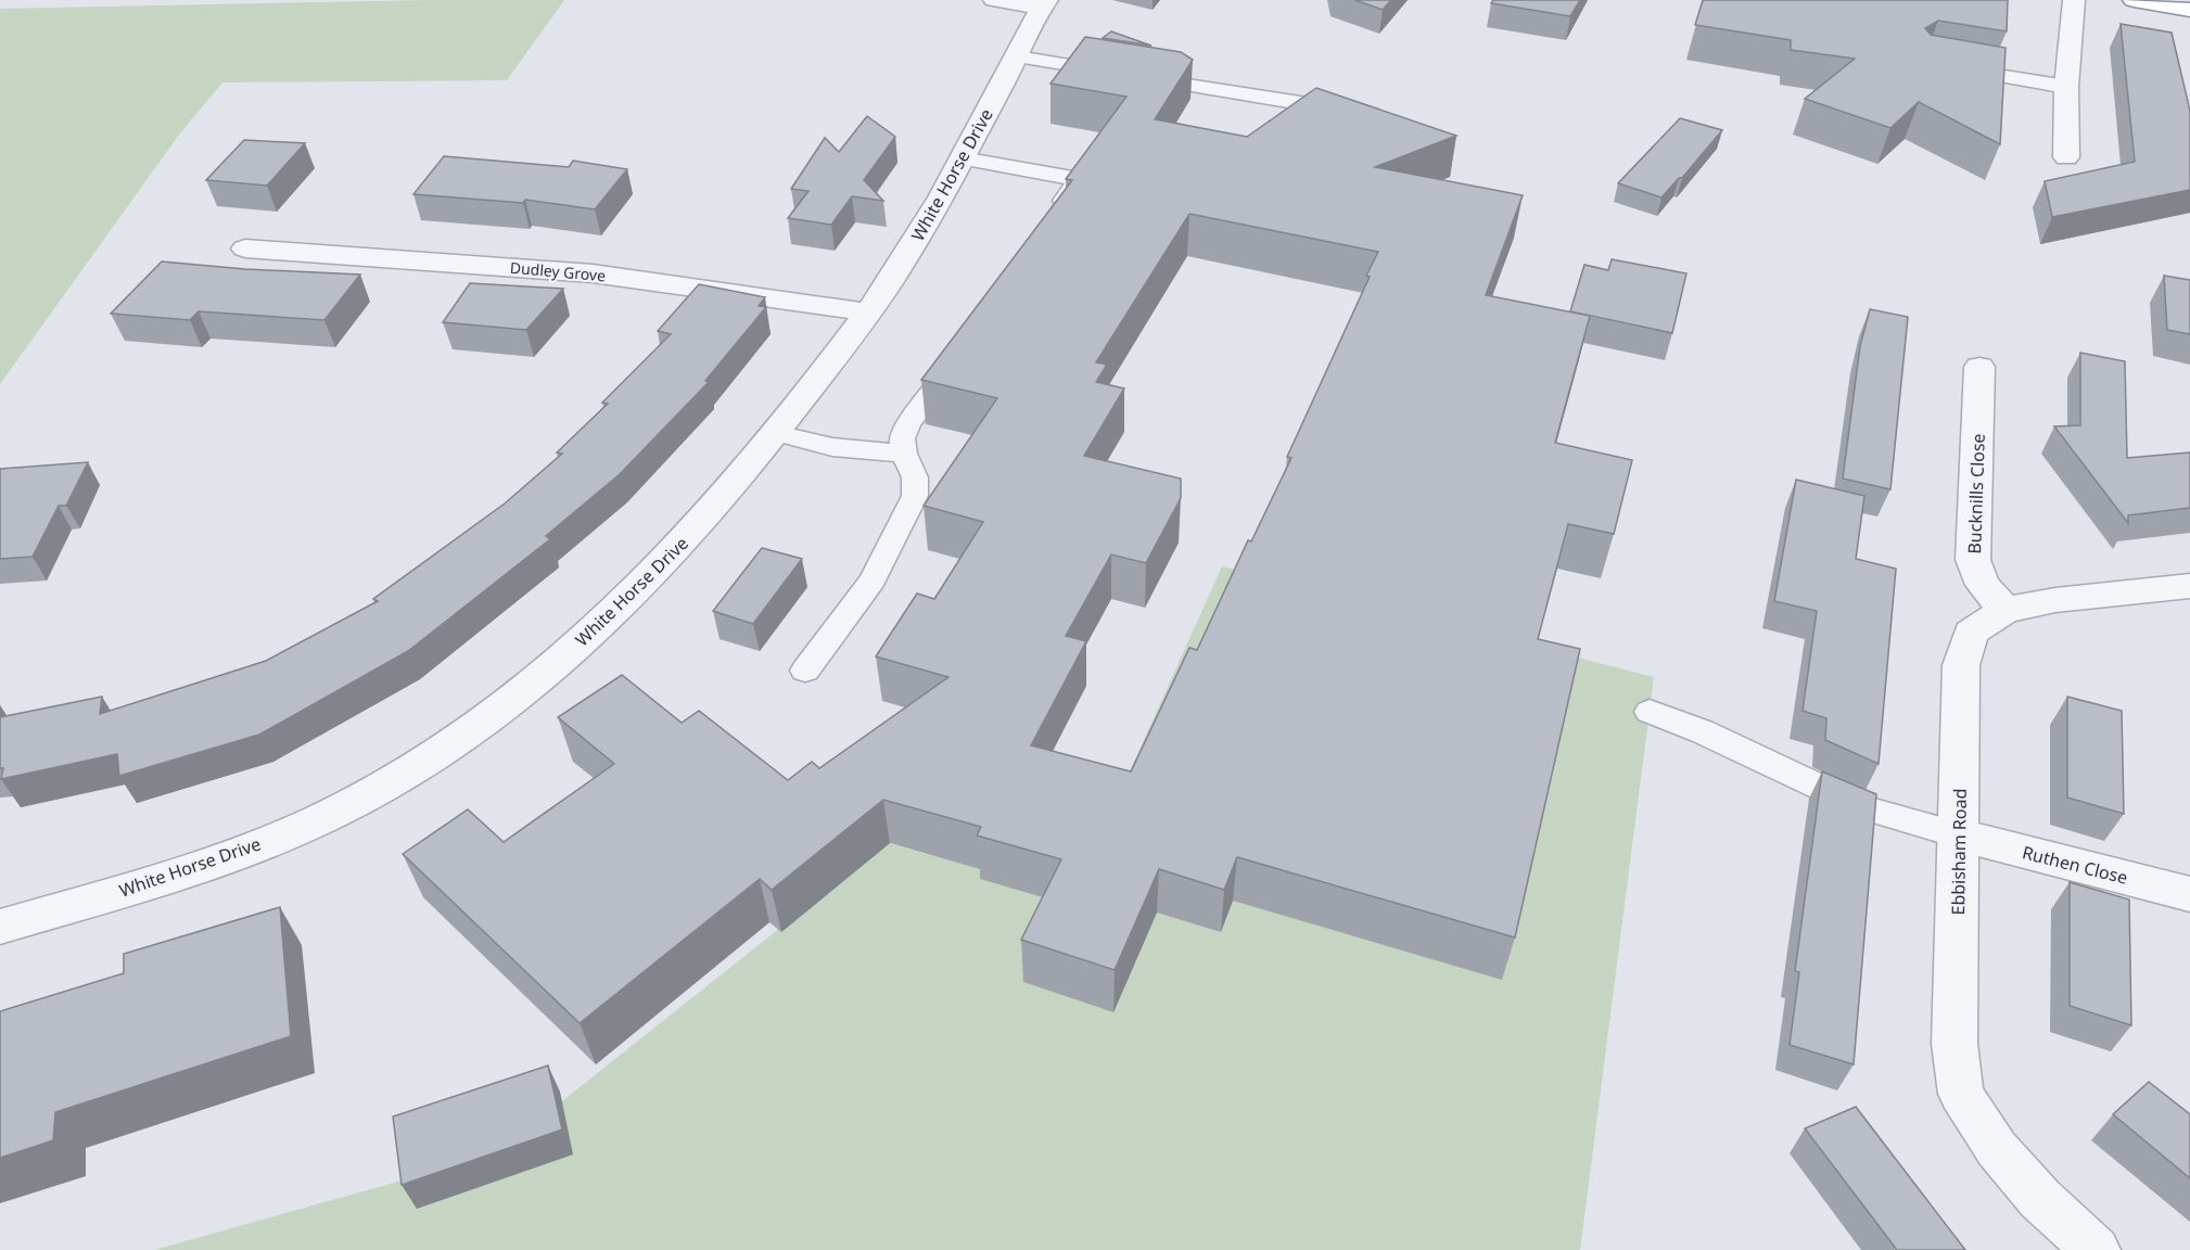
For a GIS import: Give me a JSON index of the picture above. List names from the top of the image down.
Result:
{
  "streets": {
    "street": [
      "White Horse Drive",
      "Dudley Grove",
      "Bucknills Close",
      "Ebbisham Road",
      "Ruthen Close"
    ]
  },
  "crossings": [
    ["White Horse Drive", "Dudley Grove"],
    ["Bucknills Close", "Ebbisham Road"],
    ["Ebbisham Road", "Ruthen Close"]
  ]
}
